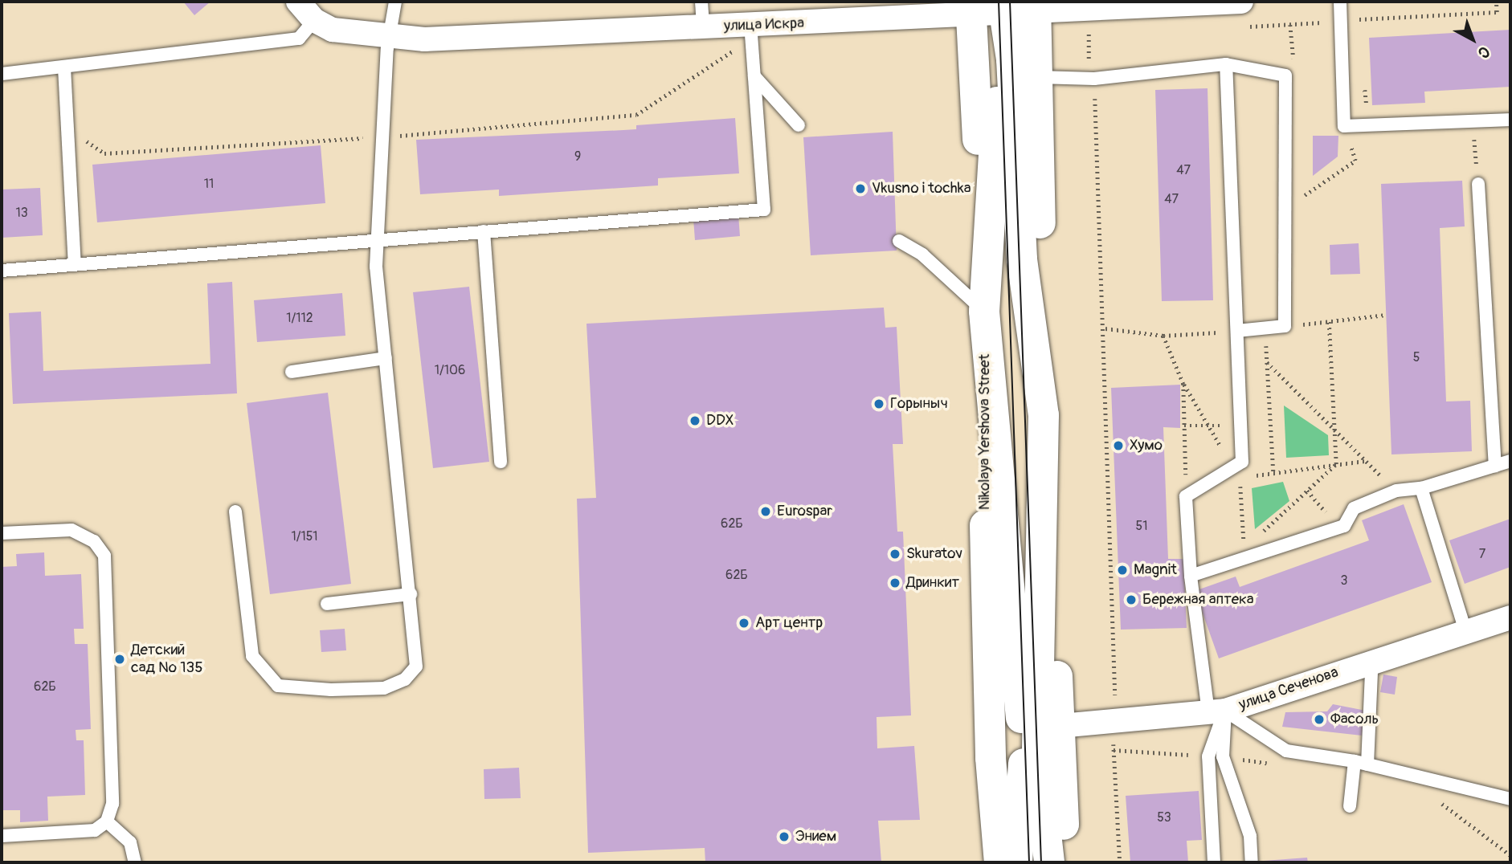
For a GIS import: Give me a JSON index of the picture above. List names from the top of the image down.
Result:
{
  "streets": {
    "main road": ["Nikolaya Yershova Street"],
    "street": ["улица Искра", "улица Сеченова"]
  },
  "crossings": [
    ["улица Искра", "Nikolaya Yershova Street"]
  ],
  "places": [
    "Vkusno i tochka",
    "Горыныч",
    "DDX",
    "Хумо",
    "Eurospar",
    "Skuratov",
    "Magnit",
    "Дринкит",
    "Бережная аптека",
    "Арт центр",
    "Детский сад № 135",
    "Фасоль",
    "Энием"
  ],
  "house_numbers": [
    "9",
    "47",
    "11",
    "47",
    "13",
    "1/112",
    "5",
    "1/106",
    "62Б",
    "51",
    "1/151",
    "7",
    "62Б",
    "3",
    "62Б",
    "53"
  ],
  "north": "bottom right"
}
